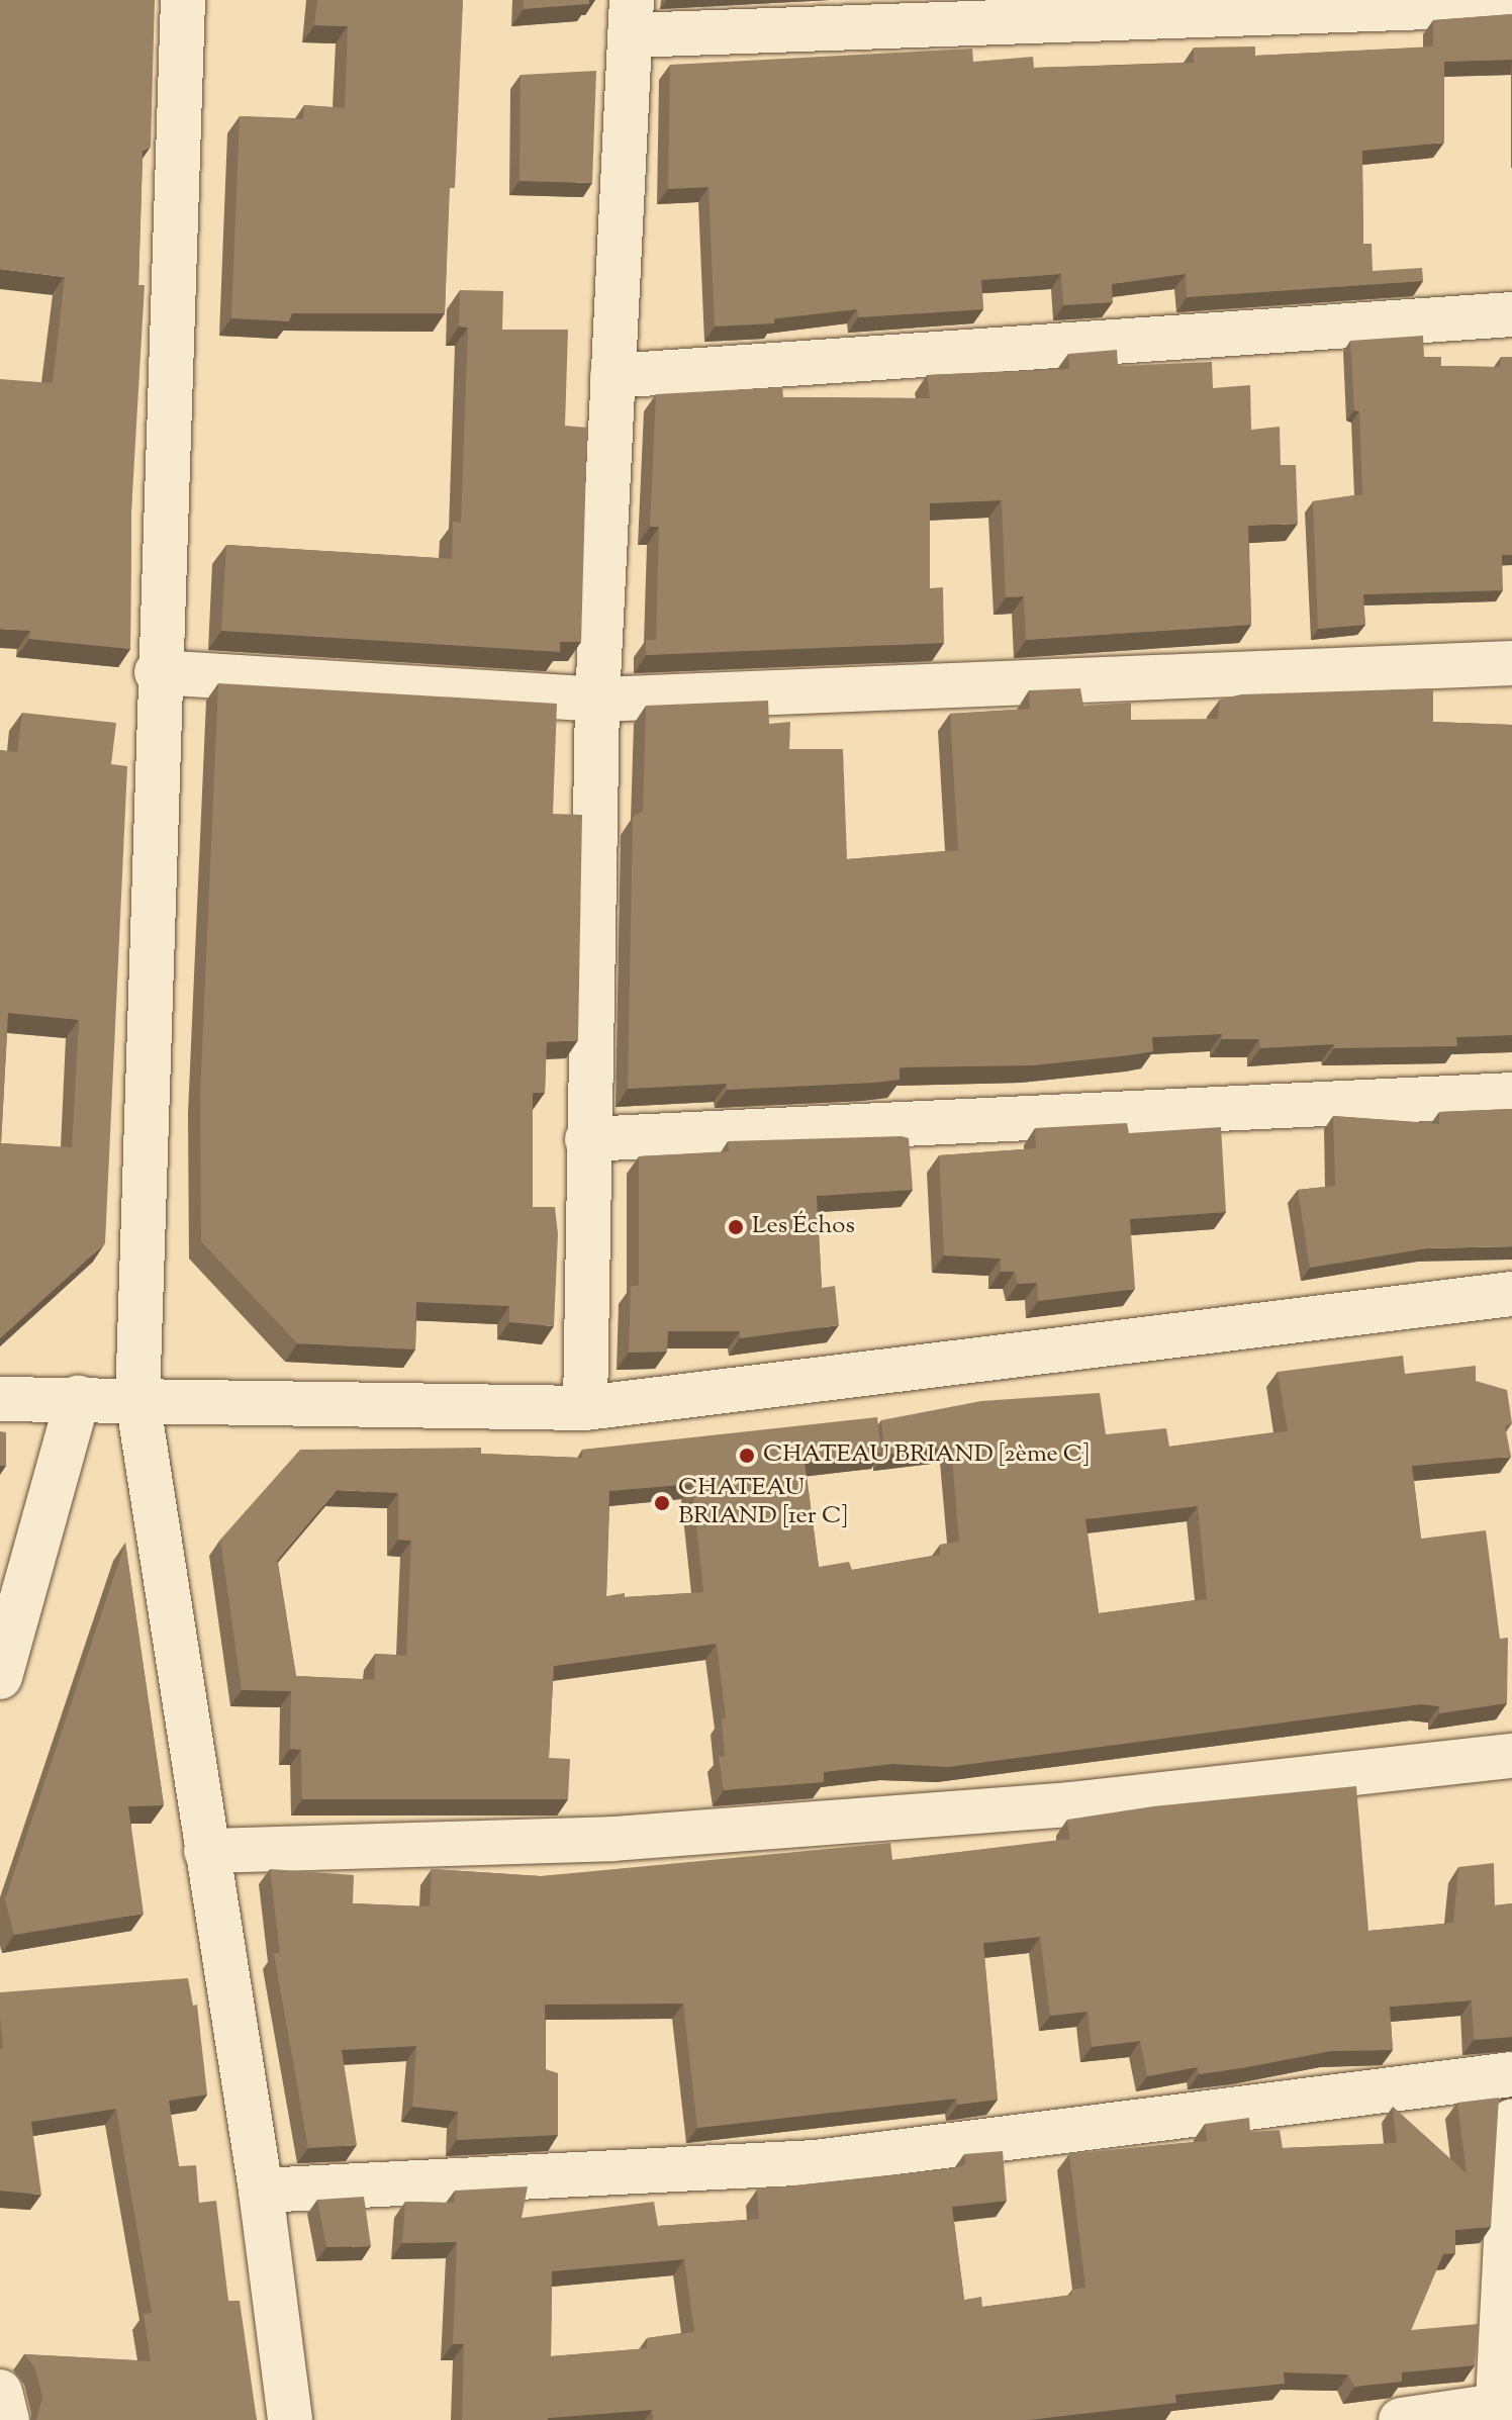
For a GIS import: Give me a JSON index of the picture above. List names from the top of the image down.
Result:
{
  "places": ["Les Échos", "CHATEAU BRIAND [2ème C]", "CHATEAU BRIAND [1er C]"]
}
